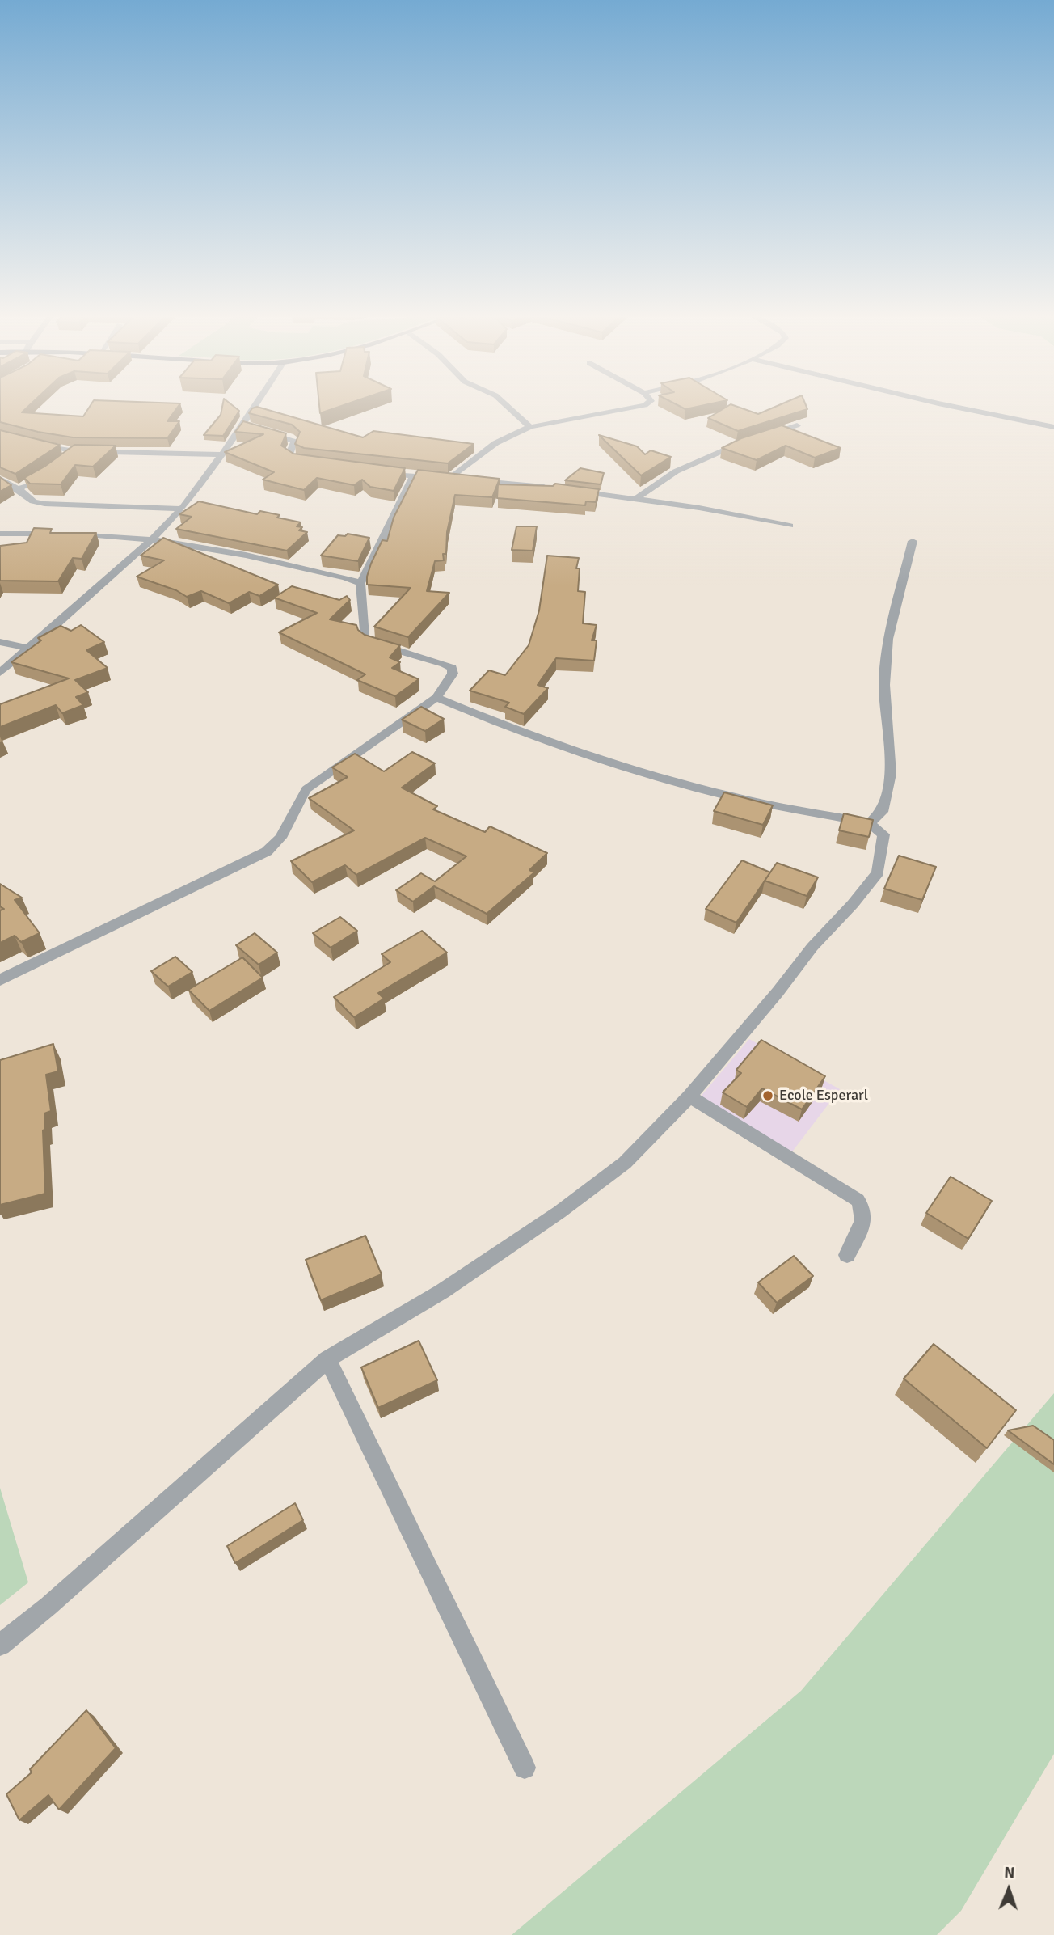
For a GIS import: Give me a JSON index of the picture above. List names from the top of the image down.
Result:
{
  "places": ["Ecole Esperarl"],
  "north": "top"
}
